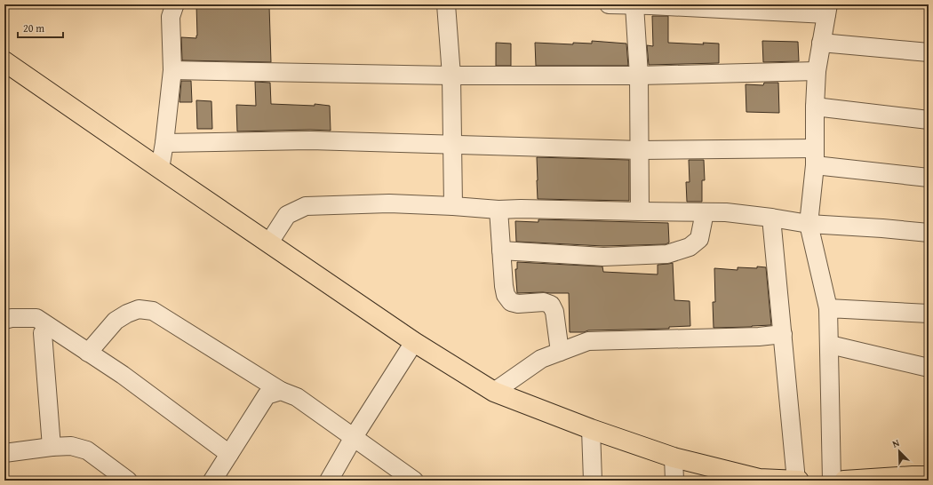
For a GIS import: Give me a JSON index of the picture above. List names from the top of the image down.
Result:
{
  "scale_bar": "20 m",
  "north": "top left"
}
